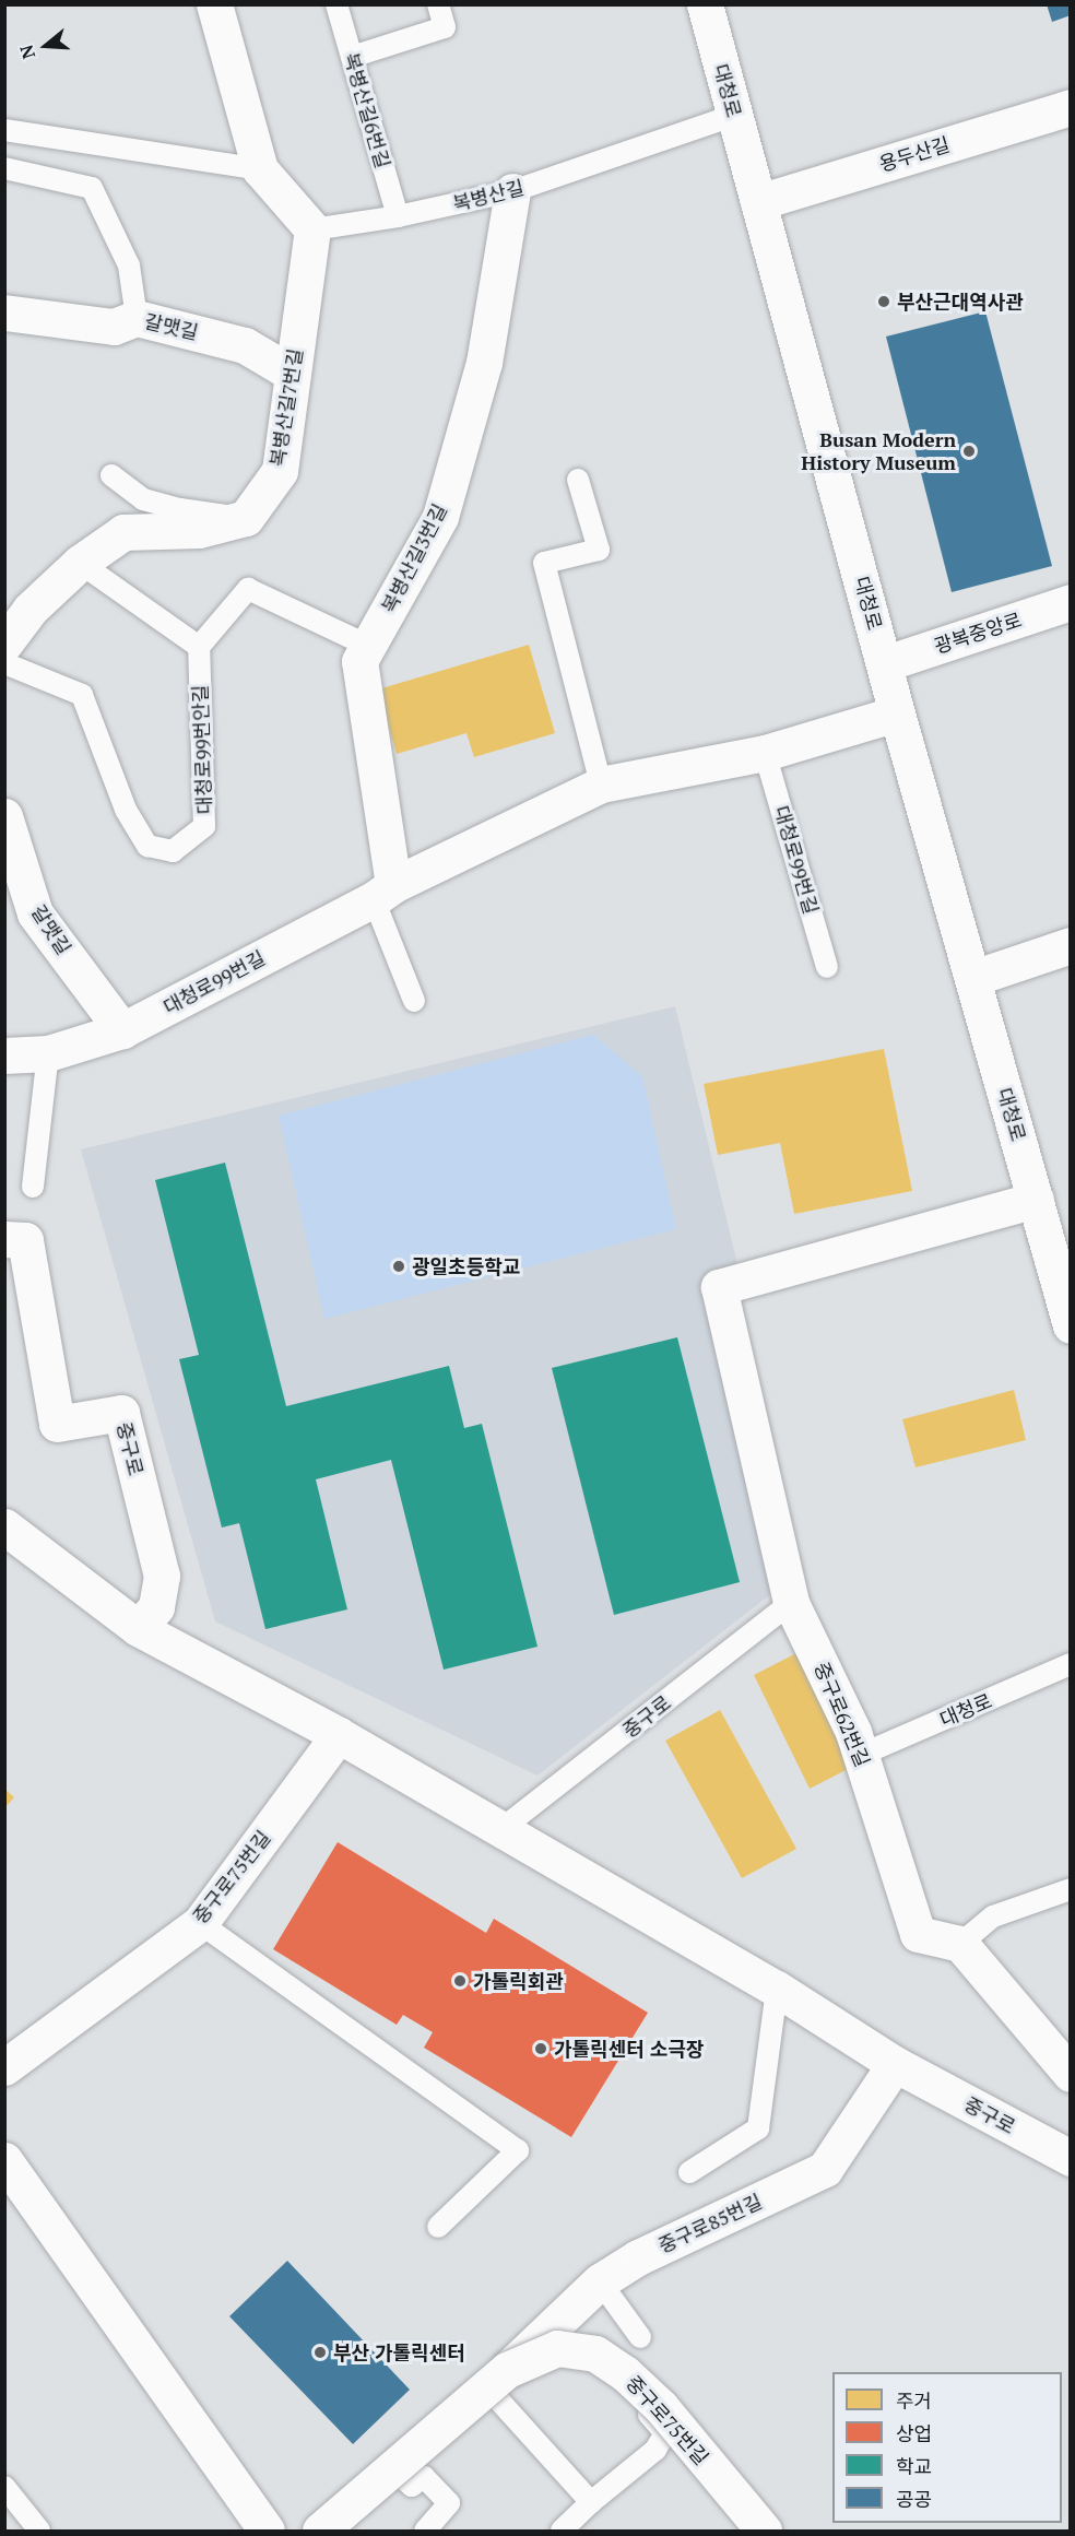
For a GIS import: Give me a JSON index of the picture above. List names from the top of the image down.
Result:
{
  "streets": {
    "street": [
      "대청로",
      "용두산길",
      "갈맷길",
      "복병산길7번길",
      "복병산길3번길",
      "광복중앙로",
      "대청로99번길",
      "중구로",
      "중구로62번길",
      "중구로75번길",
      "중구로85번길"
    ],
    "lane": ["복병산길6번길", "복병산길", "대청로99번안길"]
  },
  "crossings": [
    ["대청로", "용두산길"],
    ["대청로", "복병산길"],
    ["대청로", "광복중앙로"],
    ["대청로", "대청로99번길"],
    ["대청로", "중구로62번길"],
    ["복병산길6번길", "복병산길"],
    ["복병산길", "복병산길7번길"],
    ["복병산길", "복병산길3번길"],
    ["갈맷길", "복병산길7번길"],
    ["갈맷길", "대청로99번길"],
    ["복병산길3번길", "대청로99번길"],
    ["중구로", "중구로62번길"],
    ["중구로", "중구로75번길"],
    ["중구로", "중구로85번길"],
    ["중구로75번길", "중구로85번길"]
  ],
  "places": [
    "부산근대역사관",
    "Busan Modern History Museum",
    "광일초등학교",
    "가톨릭회관",
    "가톨릭센터 소극장",
    "부산 가톨릭센터"
  ],
  "legend": [
    "주거",
    "상업",
    "학교",
    "공공"
  ],
  "north": "left"
}
